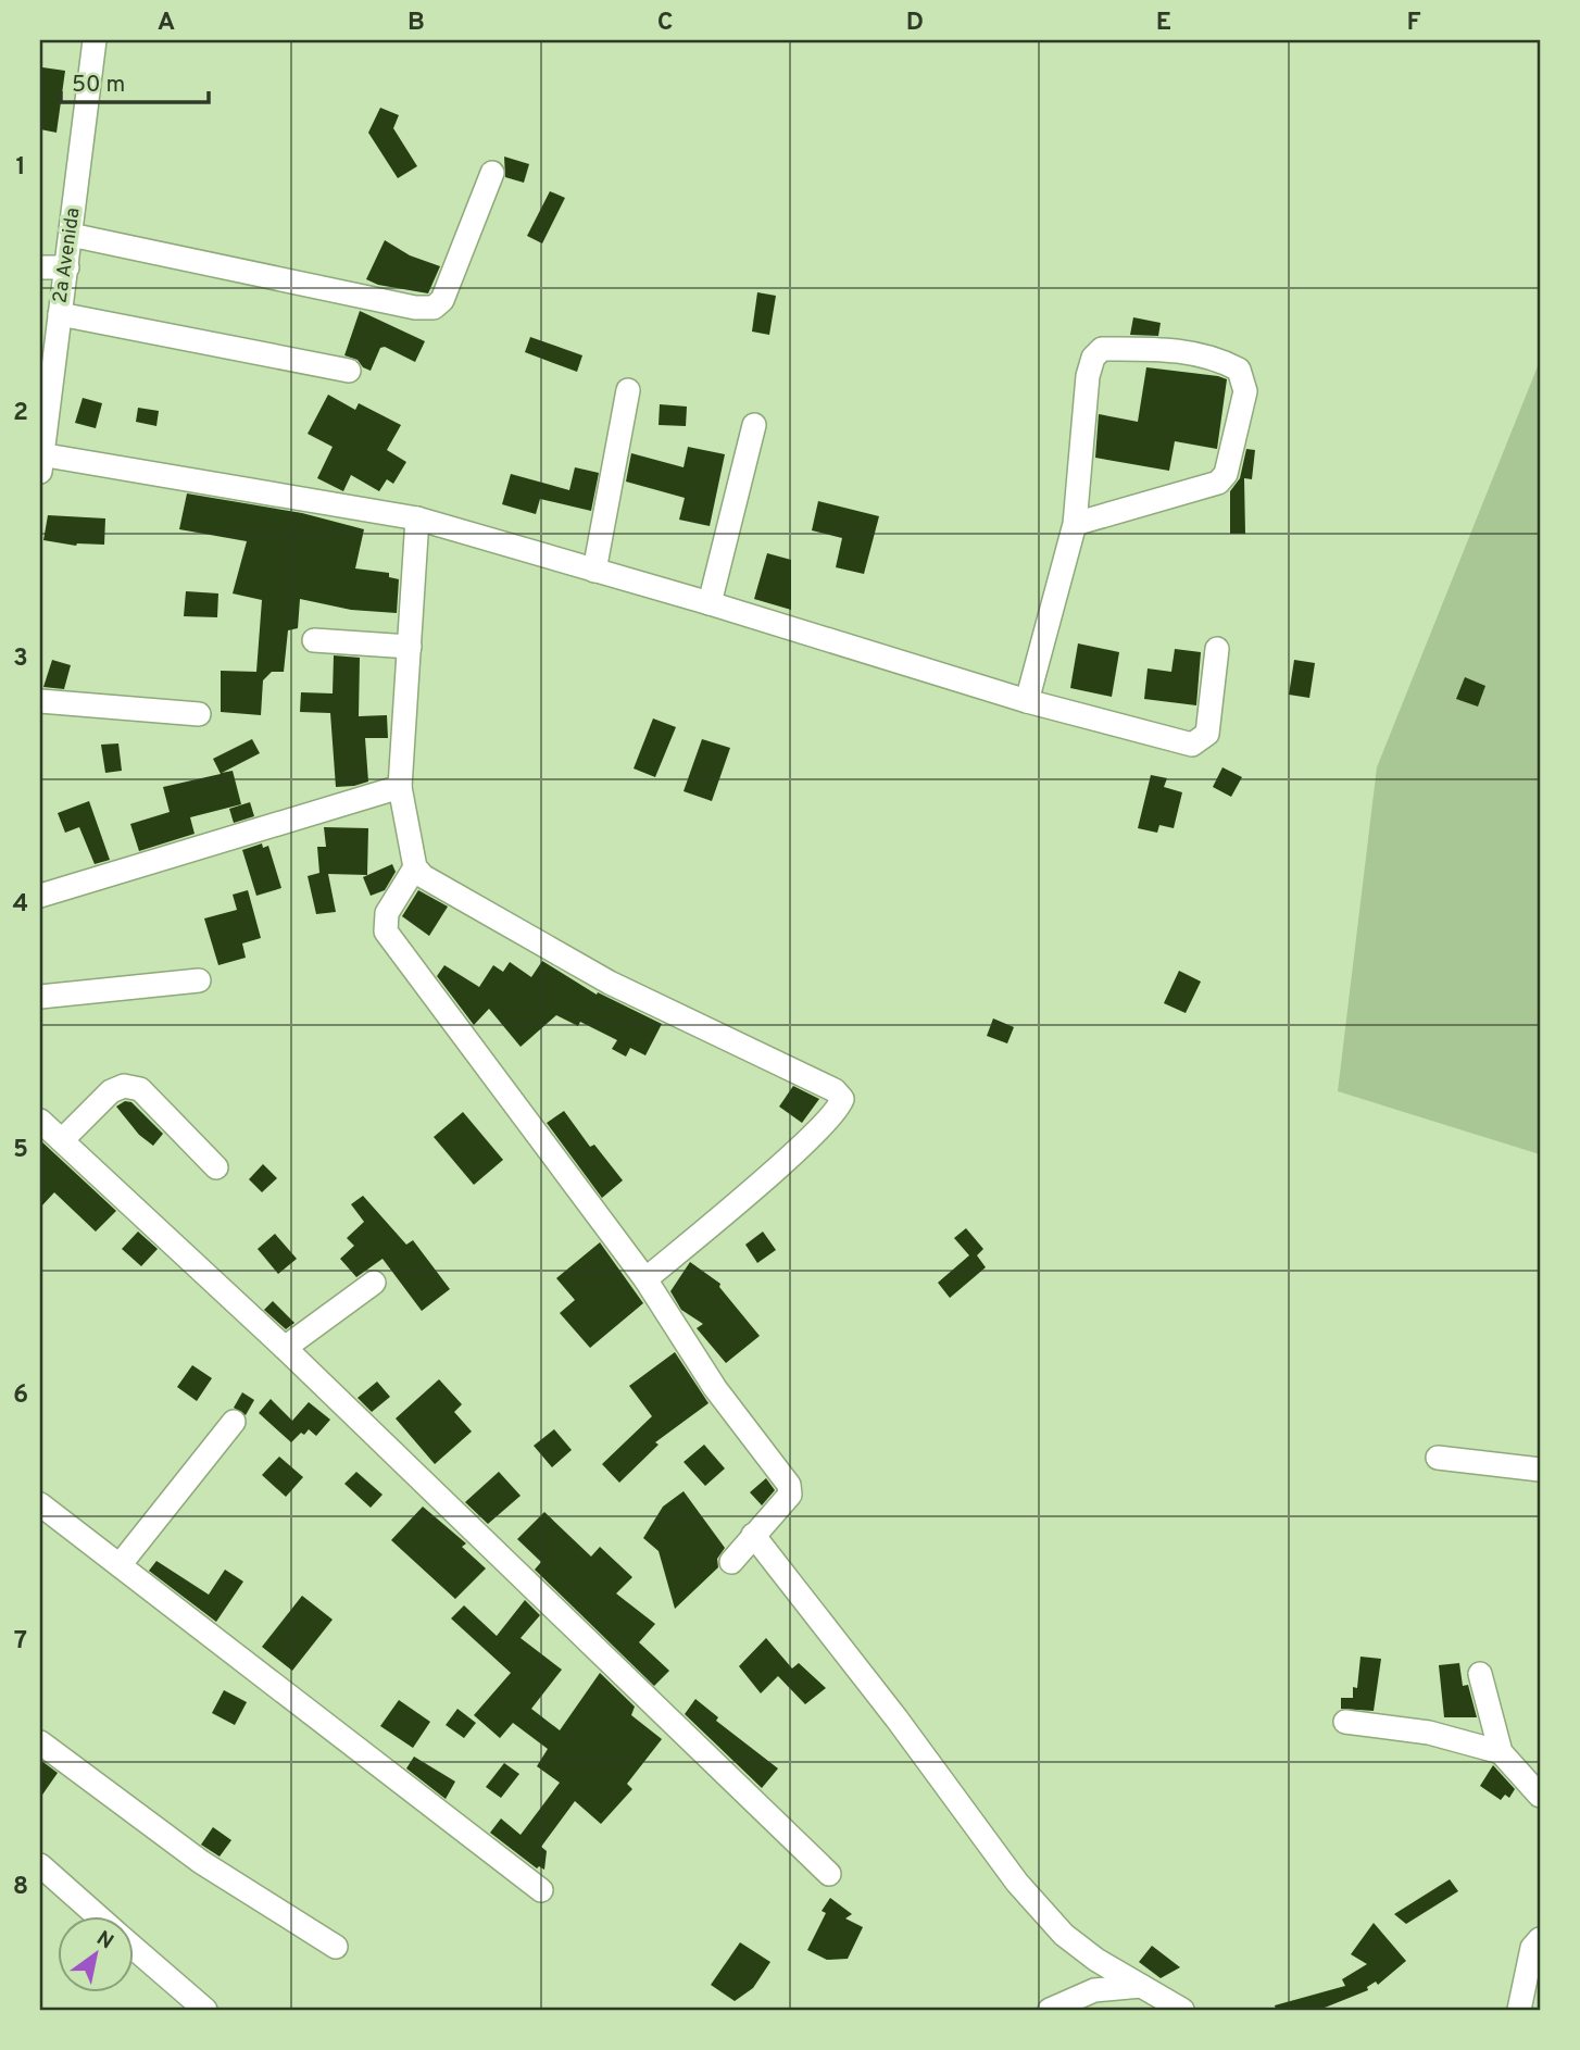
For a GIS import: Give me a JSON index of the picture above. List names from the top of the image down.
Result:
{
  "streets": {
    "street": ["2a Avenida"]
  },
  "scale_bar": "50 m",
  "north": "top right",
  "grid": {
    "columns": [
      "A",
      "B",
      "C",
      "D",
      "E",
      "F"
    ],
    "rows": [
      "1",
      "2",
      "3",
      "4",
      "5",
      "6",
      "7",
      "8"
    ]
  }
}
